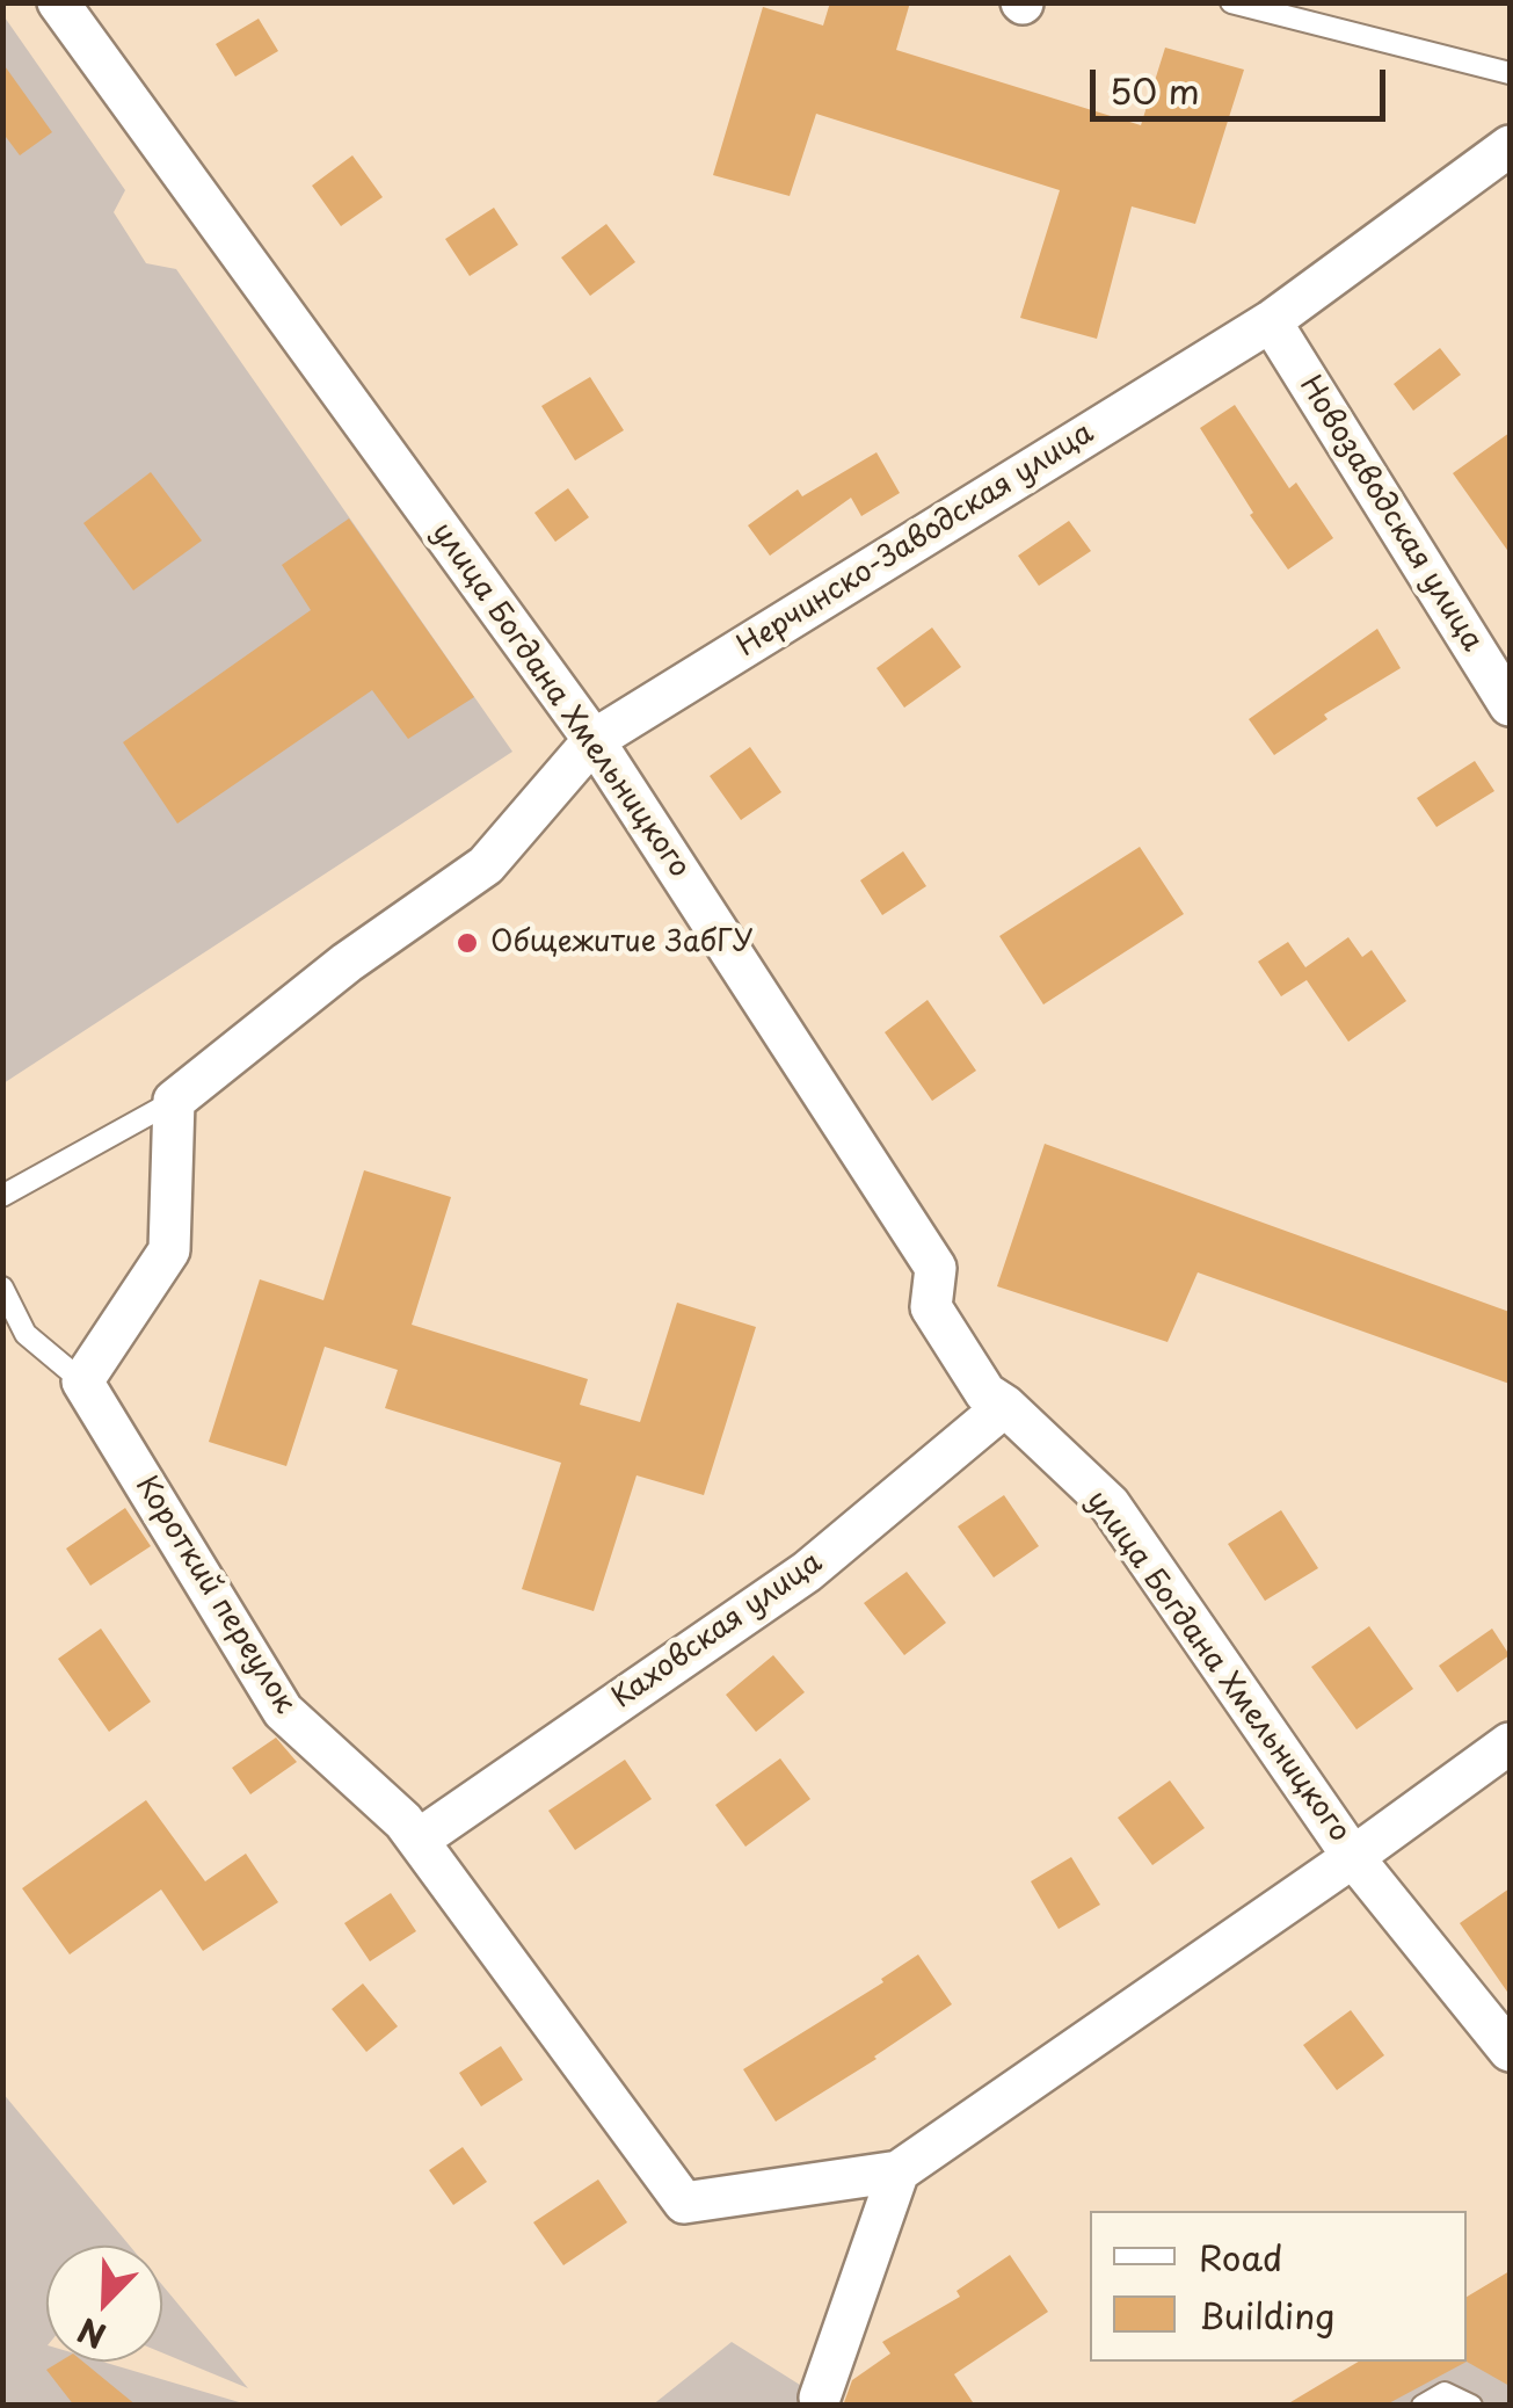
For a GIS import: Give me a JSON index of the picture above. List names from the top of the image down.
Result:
{
  "streets": {
    "street": [
      "Новозаводская улица",
      "Нерчинско-Заводская улица",
      "улица Богдана Хмельницкого",
      "Короткий переулок",
      "Каховская улица"
    ]
  },
  "crossings": [
    ["Новозаводская улица", "Нерчинско-Заводская улица"],
    ["Нерчинско-Заводская улица", "улица Богдана Хмельницкого"],
    ["улица Богдана Хмельницкого", "Каховская улица"],
    ["Короткий переулок", "Каховская улица"]
  ],
  "places": ["Общежитие ЗабГУ"],
  "legend": ["Road", "Building"],
  "scale_bar": "50 m",
  "north": "bottom left"
}
